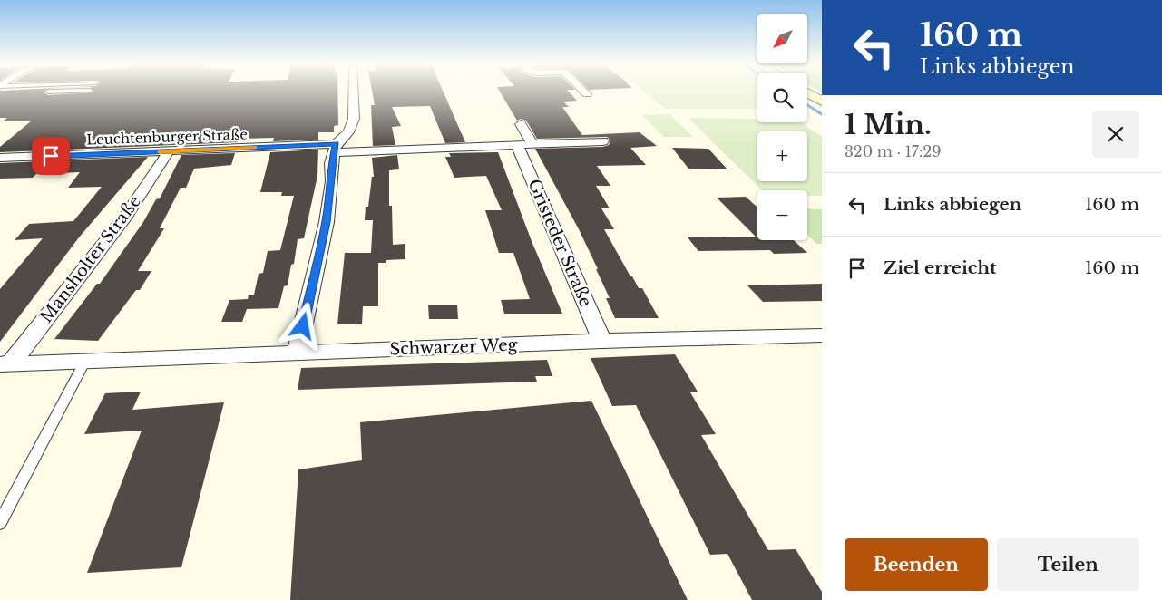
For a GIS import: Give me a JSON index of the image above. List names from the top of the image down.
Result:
{
  "streets": {
    "street": [
      "Leuchtenburger Straße",
      "Gristeder Straße",
      "Mansholter Straße",
      "Schwarzer Weg"
    ]
  },
  "crossings": [
    ["Leuchtenburger Straße", "Gristeder Straße"],
    ["Leuchtenburger Straße", "Mansholter Straße"],
    ["Gristeder Straße", "Schwarzer Weg"],
    ["Mansholter Straße", "Schwarzer Weg"]
  ],
  "north": "bottom left",
  "page": {
    "turn": ["160 m", "Links abbiegen"],
    "map_buttons": ["+", "−"],
    "heading": ["1 Min.", "320 m · 17:29"],
    "list": [
      {
        "name": "Links abbiegen",
        "value": "160 m"
      },
      {
        "name": "Ziel erreicht",
        "value": "160 m"
      }
    ],
    "buttons": ["Beenden", "Teilen"]
  }
}
